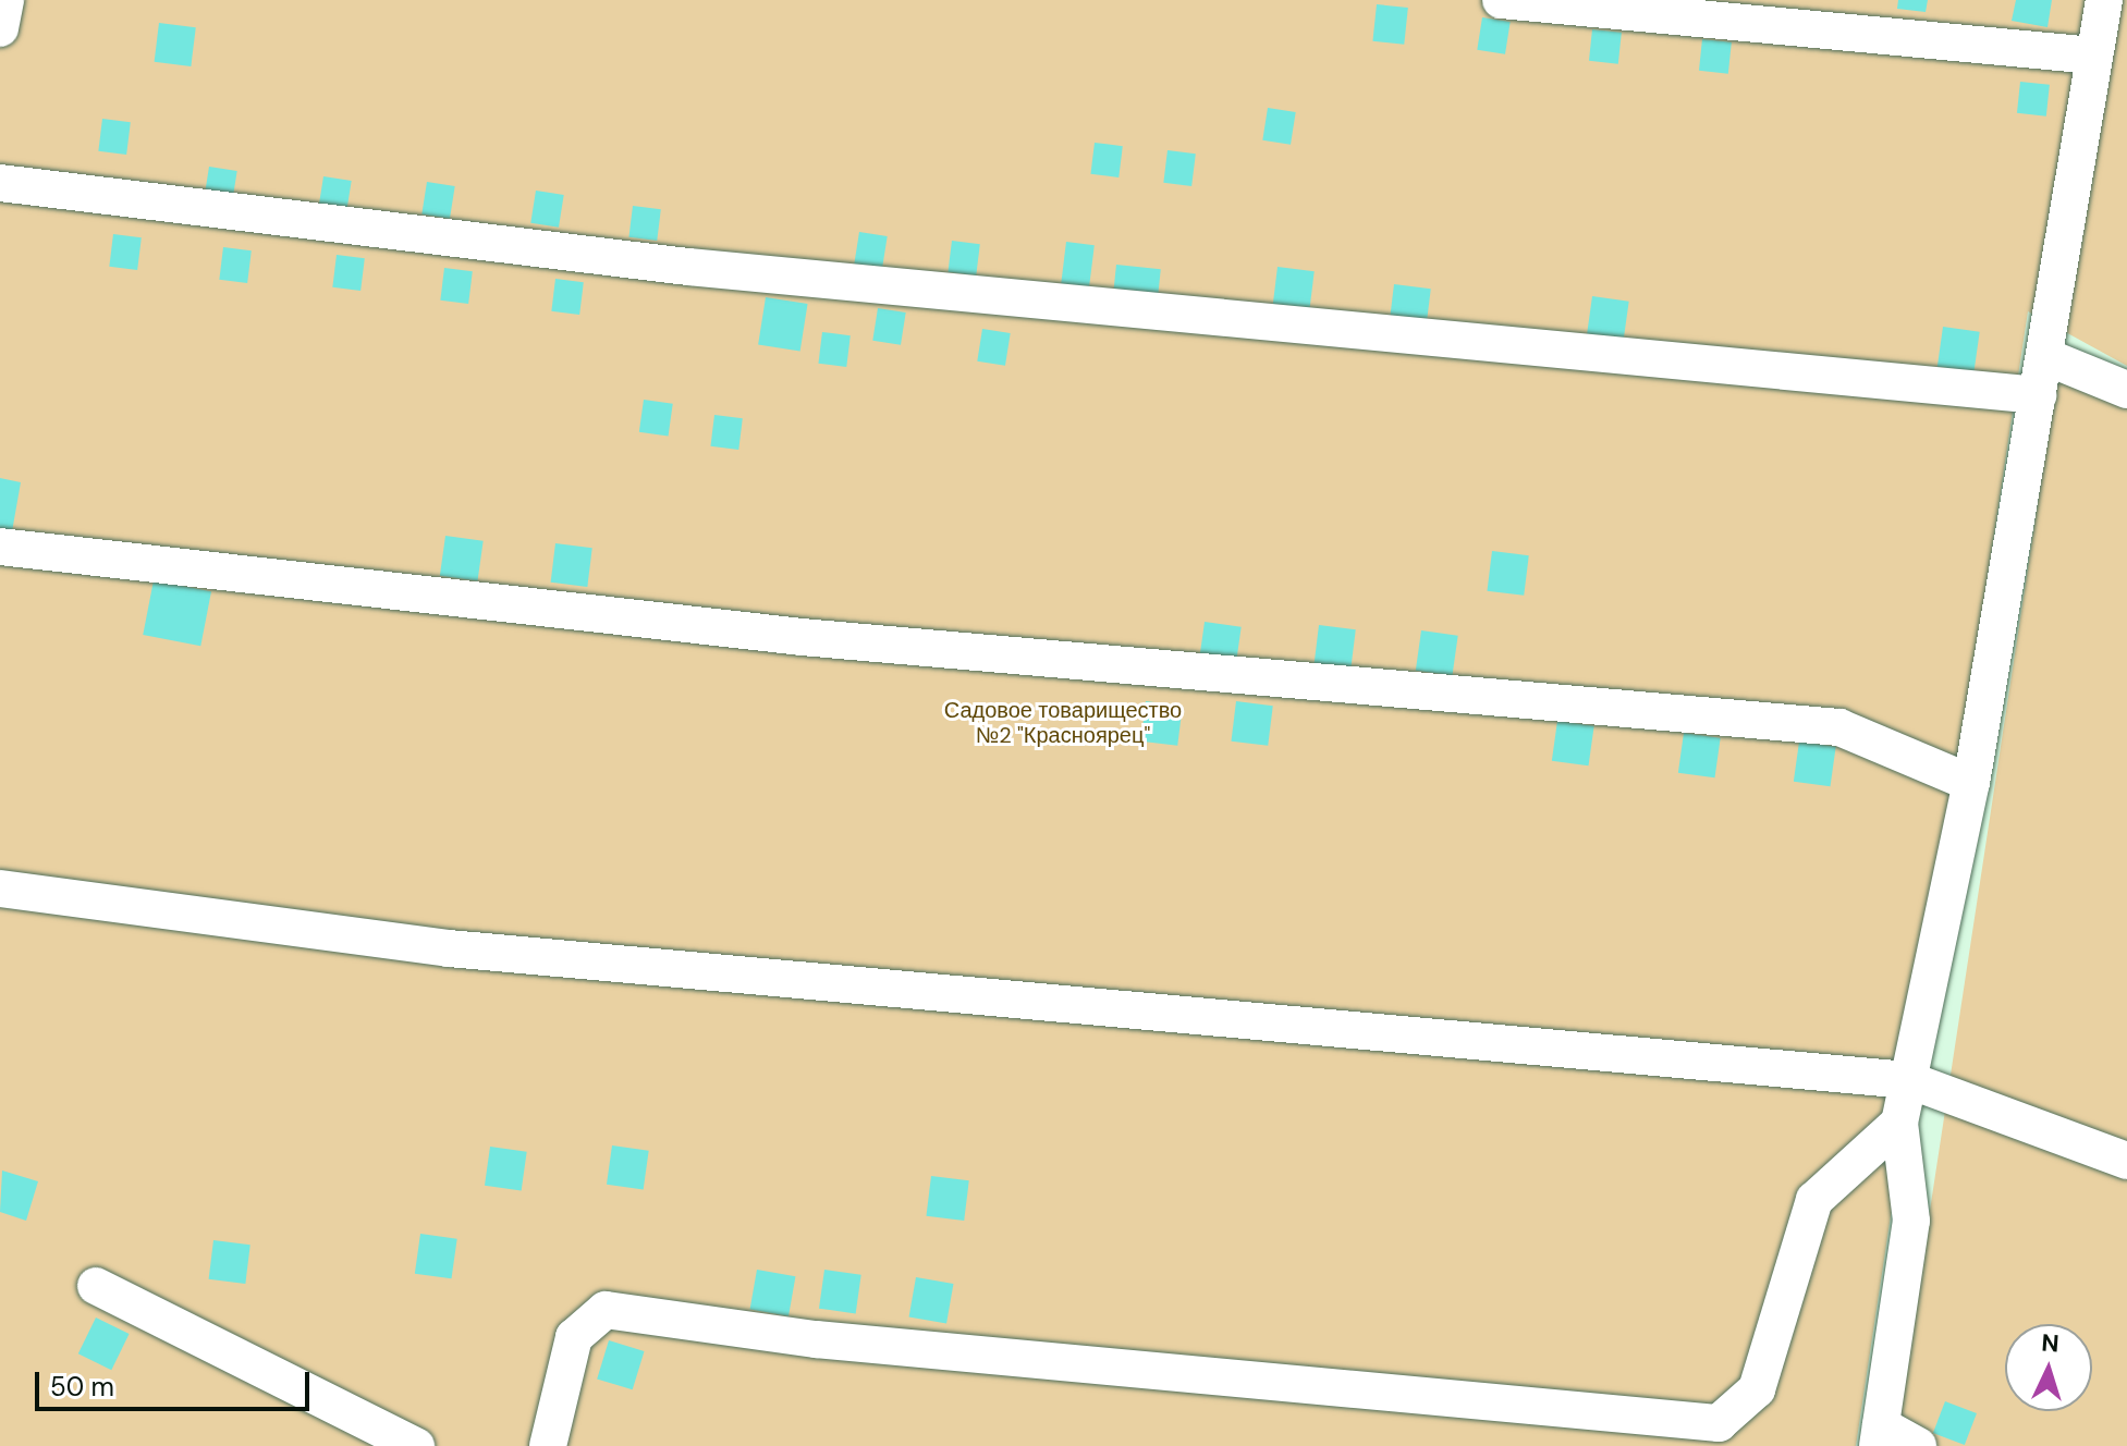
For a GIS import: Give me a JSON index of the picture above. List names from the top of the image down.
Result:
{
  "parks": ["Садовое товарищество №2 \"Красноярец\""],
  "scale_bar": "50 m",
  "north": "top"
}
